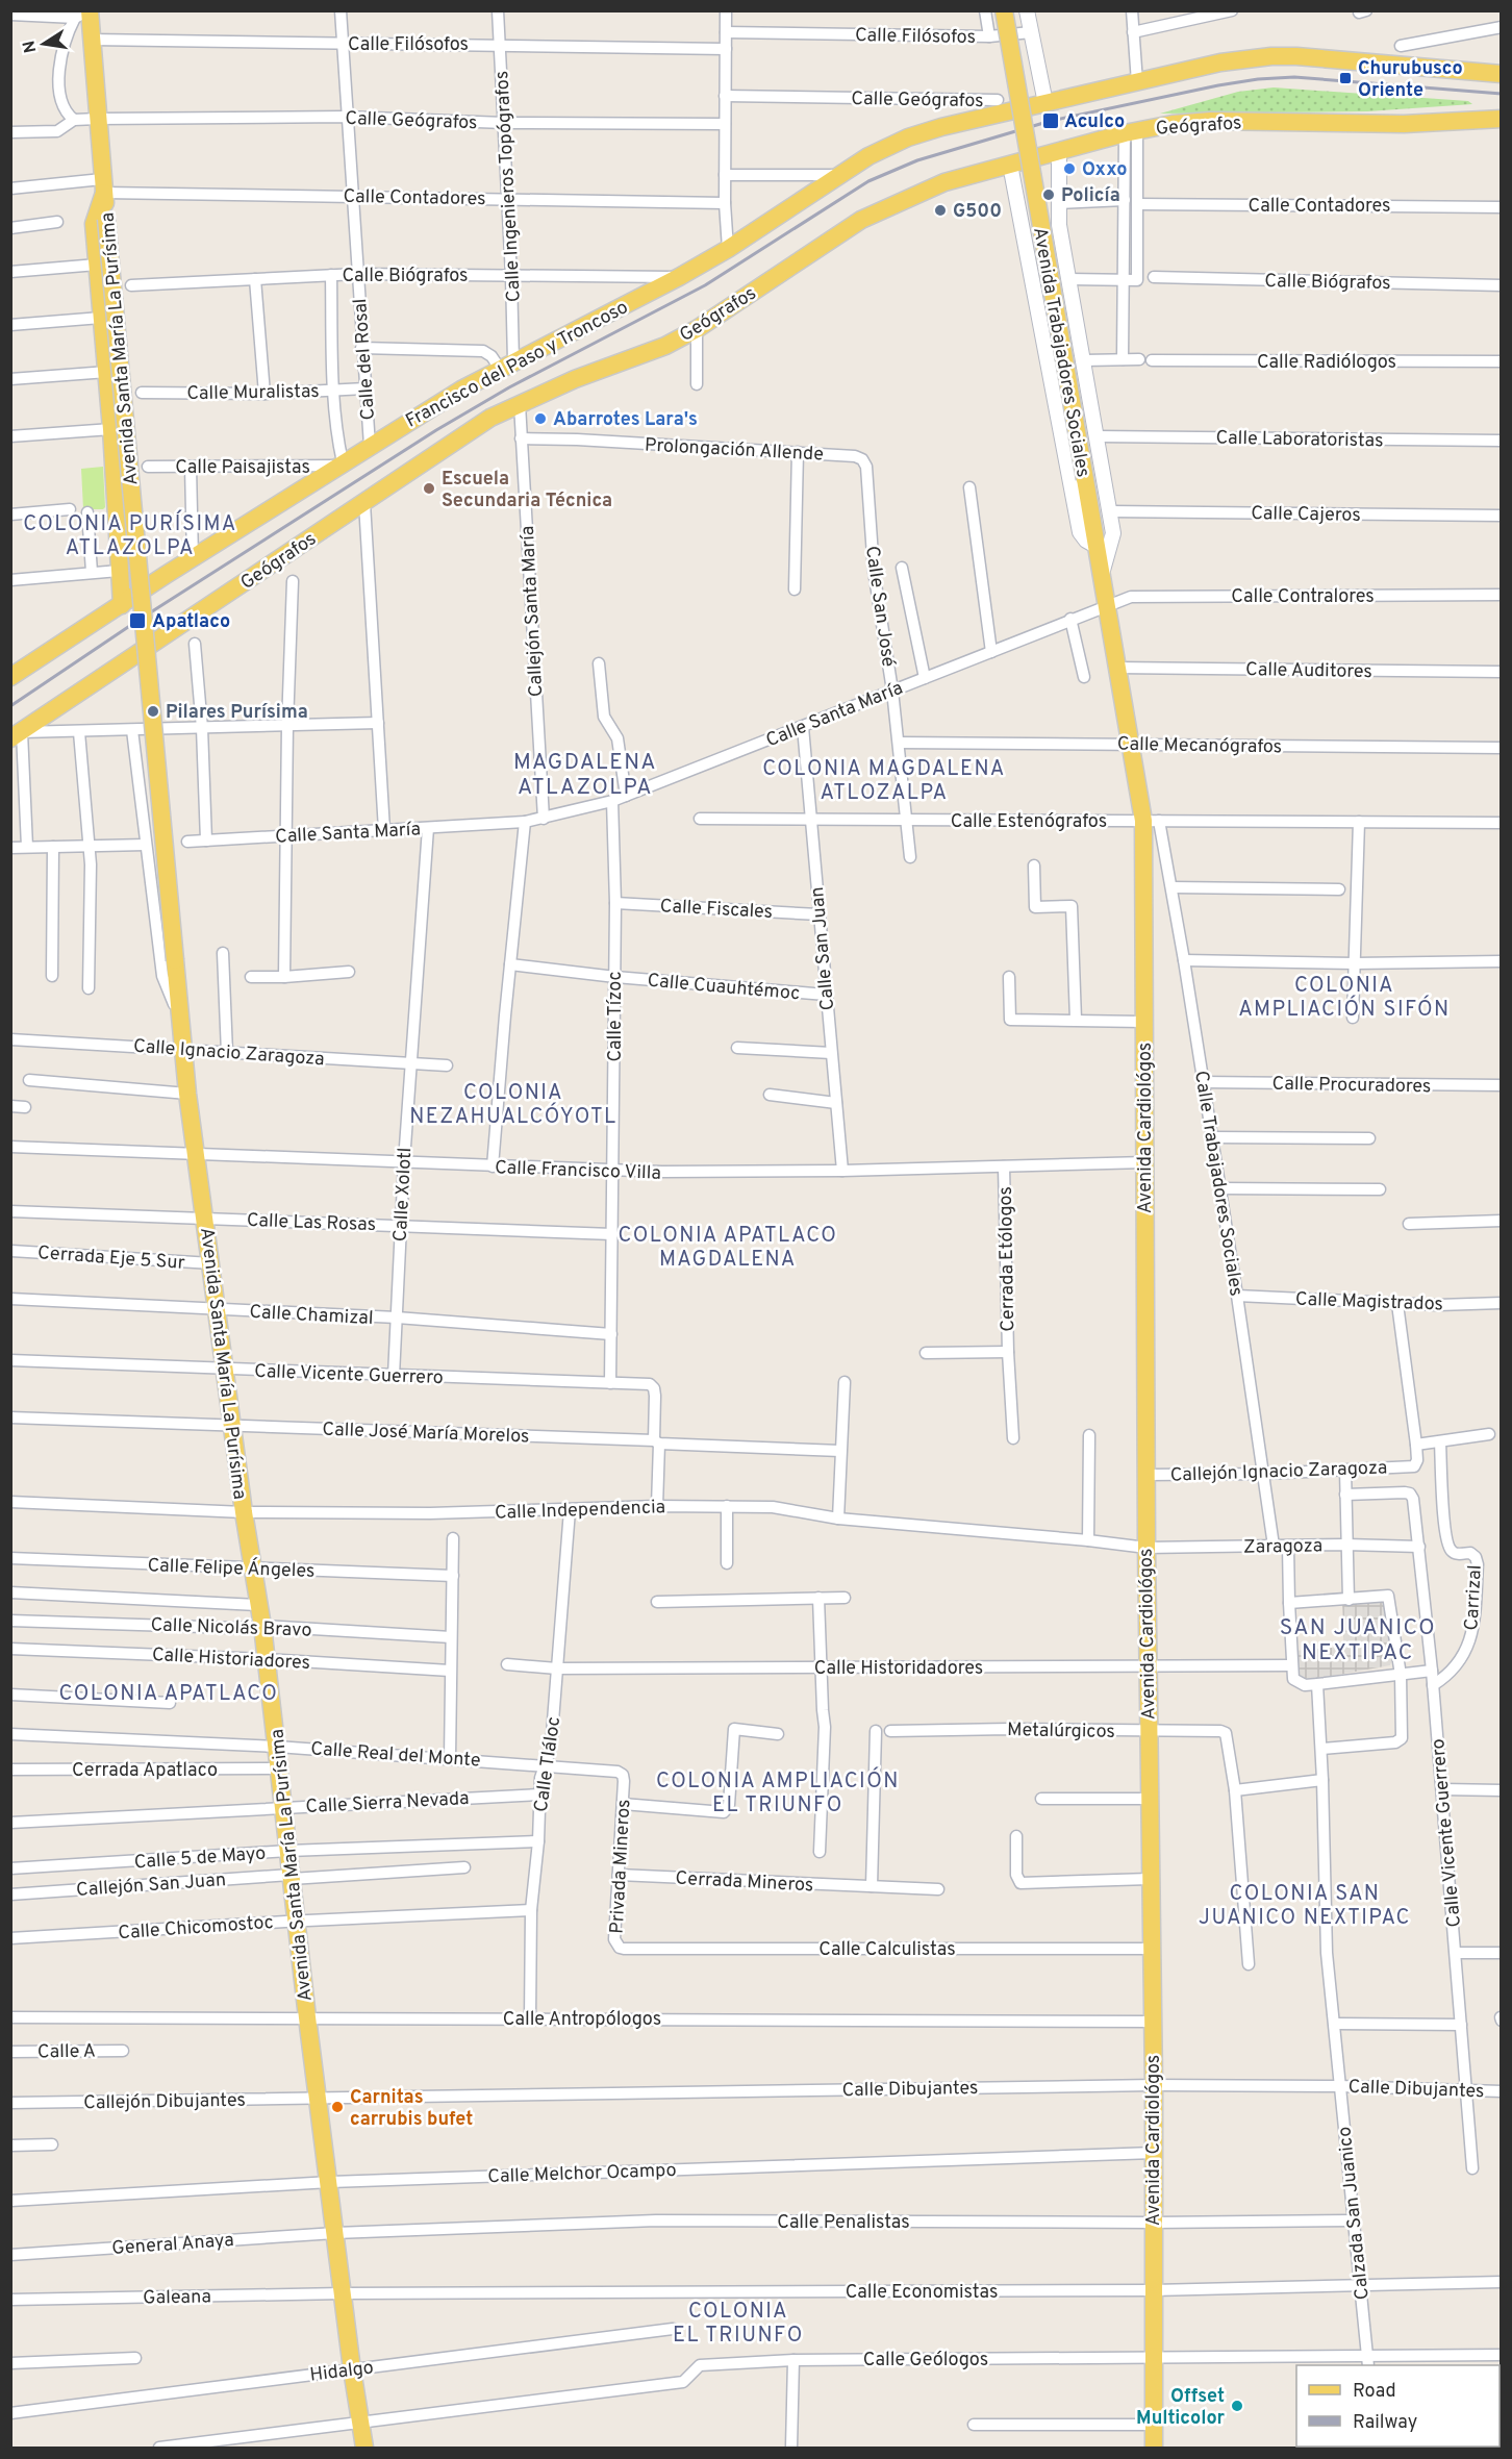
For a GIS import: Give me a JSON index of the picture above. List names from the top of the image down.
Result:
{
  "streets": {
    "main road": [
      "Geógrafos",
      "Avenida Santa María La Purísima",
      "Avenida Trabajadores Sociales",
      "Francisco del Paso y Troncoso",
      "Avenida Cardiológos"
    ],
    "street": [
      "Calle Filósofos",
      "Calle Geógrafos",
      "Calle Ingenieros Topógrafos",
      "Calle Contadores",
      "Calle Biógrafos",
      "Calle del Rosal",
      "Calle Radiólogos",
      "Calle Muralistas",
      "Calle Laboratoristas",
      "Prolongación Allende",
      "Calle Paisajistas",
      "Calle Cajeros",
      "Calle Contralores",
      "Calle San José",
      "Callejón Santa María",
      "Calle Auditores",
      "Calle Santa María",
      "Calle Mecanógrafos",
      "Calle Estenógrafos",
      "Calle Fiscales",
      "Calle San Juan",
      "Calle Cuauhtémoc",
      "Calle Tízoc",
      "Calle Ignacio Zaragoza",
      "Calle Procuradores",
      "Calle Francisco Villa",
      "Calle Trabajadores Sociales",
      "Calle Xolotl",
      "Calle Las Rosas",
      "Cerrada Eje 5 Sur",
      "Cerrada Etólogos",
      "Calle Magistrados",
      "Calle Chamizal",
      "Calle Vicente Guerrero",
      "Calle José María Morelos",
      "Callejón Ignacio Zaragoza",
      "Calle Independencia",
      "Zaragoza",
      "Calle Felipe Ángeles",
      "Carrizal",
      "Calle Nicolás Bravo",
      "Calle Historiadores",
      "Calle Historidadores",
      "Metalúrgicos",
      "Calle Real del Monte",
      "Calle Tláloc",
      "Cerrada Apatlaco",
      "Calle Sierra Nevada",
      "Calle 5 de Mayo",
      "Privada Mineros",
      "Cerrada Mineros",
      "Callejón San Juan",
      "Calle Chicomostoc",
      "Calle Calculistas",
      "Calle Antropólogos",
      "Calle A",
      "Calle Dibujantes",
      "Callejón Dibujantes",
      "Calle Melchor Ocampo",
      "Calzada San Juanico",
      "Calle Penalistas",
      "General Anaya",
      "Calle Economistas",
      "Galeana",
      "Calle Geólogos",
      "Hidalgo"
    ]
  },
  "crossings": [
    ["Calle Filósofos", "Calle Ingenieros Topógrafos"],
    ["Calle Filósofos", "Avenida Santa María La Purísima"],
    ["Calle Filósofos", "Calle del Rosal"],
    ["Calle Geógrafos", "Calle Ingenieros Topógrafos"],
    ["Calle Geógrafos", "Avenida Santa María La Purísima"],
    ["Calle Geógrafos", "Calle del Rosal"],
    ["Geógrafos", "Avenida Trabajadores Sociales"],
    ["Geógrafos", "Callejón Santa María"],
    ["Calle Ingenieros Topógrafos", "Calle Contadores"],
    ["Calle Ingenieros Topógrafos", "Calle Biógrafos"],
    ["Calle Ingenieros Topógrafos", "Francisco del Paso y Troncoso"],
    ["Calle Contadores", "Avenida Santa María La Purísima"],
    ["Calle Contadores", "Calle del Rosal"],
    ["Calle Biógrafos", "Calle del Rosal"],
    ["Calle Biógrafos", "Francisco del Paso y Troncoso"],
    ["Avenida Santa María La Purísima", "Calle Ignacio Zaragoza"],
    ["Avenida Santa María La Purísima", "Calle Francisco Villa"],
    ["Avenida Santa María La Purísima", "Calle Las Rosas"],
    ["Avenida Santa María La Purísima", "Cerrada Eje 5 Sur"],
    ["Avenida Santa María La Purísima", "Calle Chamizal"],
    ["Avenida Santa María La Purísima", "Calle Vicente Guerrero"],
    ["Avenida Santa María La Purísima", "Calle José María Morelos"],
    ["Avenida Santa María La Purísima", "Calle Independencia"],
    ["Avenida Santa María La Purísima", "Calle Felipe Ángeles"],
    ["Avenida Santa María La Purísima", "Calle Nicolás Bravo"],
    ["Avenida Santa María La Purísima", "Calle Historiadores"],
    ["Avenida Santa María La Purísima", "Calle Real del Monte"],
    ["Avenida Santa María La Purísima", "Cerrada Apatlaco"],
    ["Avenida Santa María La Purísima", "Calle Sierra Nevada"],
    ["Avenida Santa María La Purísima", "Calle 5 de Mayo"],
    ["Avenida Santa María La Purísima", "Callejón San Juan"],
    ["Avenida Santa María La Purísima", "Calle Chicomostoc"],
    ["Avenida Santa María La Purísima", "Calle Antropólogos"],
    ["Avenida Santa María La Purísima", "Calle Dibujantes"],
    ["Avenida Santa María La Purísima", "Callejón Dibujantes"],
    ["Avenida Santa María La Purísima", "Calle Melchor Ocampo"],
    ["Avenida Santa María La Purísima", "Calle Penalistas"],
    ["Avenida Santa María La Purísima", "General Anaya"],
    ["Avenida Santa María La Purísima", "Calle Economistas"],
    ["Avenida Santa María La Purísima", "Galeana"],
    ["Avenida Santa María La Purísima", "Calle Geólogos"],
    ["Avenida Santa María La Purísima", "Hidalgo"],
    ["Avenida Trabajadores Sociales", "Calle Laboratoristas"],
    ["Avenida Trabajadores Sociales", "Calle Cajeros"],
    ["Avenida Trabajadores Sociales", "Calle Contralores"],
    ["Avenida Trabajadores Sociales", "Calle Auditores"],
    ["Avenida Trabajadores Sociales", "Calle Santa María"],
    ["Avenida Trabajadores Sociales", "Calle Mecanógrafos"],
    ["Avenida Trabajadores Sociales", "Calle Estenógrafos"],
    ["Avenida Trabajadores Sociales", "Avenida Cardiológos"],
    ["Avenida Trabajadores Sociales", "Calle Trabajadores Sociales"],
    ["Calle del Rosal", "Francisco del Paso y Troncoso"],
    ["Calle del Rosal", "Calle Muralistas"],
    ["Francisco del Paso y Troncoso", "Calle Paisajistas"],
    ["Prolongación Allende", "Calle San José"],
    ["Prolongación Allende", "Callejón Santa María"],
    ["Calle Contralores", "Calle Santa María"],
    ["Calle San José", "Calle Santa María"],
    ["Calle San José", "Calle Mecanógrafos"],
    ["Calle San José", "Calle Estenógrafos"],
    ["Callejón Santa María", "Calle Santa María"],
    ["Calle Santa María", "Calle San Juan"],
    ["Calle Santa María", "Calle Tízoc"],
    ["Calle Santa María", "Calle Xolotl"],
    ["Calle Estenógrafos", "Calle San Juan"],
    ["Calle Estenógrafos", "Avenida Cardiológos"],
    ["Calle Estenógrafos", "Calle Trabajadores Sociales"],
    ["Calle Fiscales", "Calle San Juan"],
    ["Calle Fiscales", "Calle Tízoc"],
    ["Calle San Juan", "Calle Cuauhtémoc"],
    ["Calle San Juan", "Calle Francisco Villa"],
    ["Calle Cuauhtémoc", "Calle Tízoc"],
    ["Calle Tízoc", "Calle Francisco Villa"],
    ["Calle Tízoc", "Calle Las Rosas"],
    ["Calle Tízoc", "Calle Chamizal"],
    ["Calle Tízoc", "Calle Vicente Guerrero"],
    ["Calle Ignacio Zaragoza", "Calle Xolotl"],
    ["Calle Procuradores", "Calle Trabajadores Sociales"],
    ["Avenida Cardiológos", "Calle Francisco Villa"],
    ["Avenida Cardiológos", "Calle Trabajadores Sociales"],
    ["Avenida Cardiológos", "Callejón Ignacio Zaragoza"],
    ["Avenida Cardiológos", "Calle Independencia"],
    ["Avenida Cardiológos", "Zaragoza"],
    ["Avenida Cardiológos", "Calle Historidadores"],
    ["Avenida Cardiológos", "Metalúrgicos"],
    ["Avenida Cardiológos", "Calle Calculistas"],
    ["Avenida Cardiológos", "Calle Antropólogos"],
    ["Avenida Cardiológos", "Calle Dibujantes"],
    ["Avenida Cardiológos", "Calle Melchor Ocampo"],
    ["Avenida Cardiológos", "Calle Penalistas"],
    ["Avenida Cardiológos", "Calle Economistas"],
    ["Avenida Cardiológos", "Calle Geólogos"],
    ["Calle Francisco Villa", "Calle Xolotl"],
    ["Calle Francisco Villa", "Cerrada Etólogos"],
    ["Calle Trabajadores Sociales", "Calle Magistrados"],
    ["Calle Trabajadores Sociales", "Callejón Ignacio Zaragoza"],
    ["Calle Trabajadores Sociales", "Zaragoza"],
    ["Calle Xolotl", "Calle Las Rosas"],
    ["Calle Xolotl", "Calle Chamizal"],
    ["Calle Xolotl", "Calle Vicente Guerrero"],
    ["Calle Vicente Guerrero", "Calle José María Morelos"],
    ["Calle Vicente Guerrero", "Zaragoza"],
    ["Calle Vicente Guerrero", "Carrizal"],
    ["Calle Vicente Guerrero", "Calle Dibujantes"],
    ["Calle Independencia", "Zaragoza"],
    ["Calle Independencia", "Calle Tláloc"],
    ["Calle Historidadores", "Calle Tláloc"],
    ["Calle Real del Monte", "Calle Tláloc"],
    ["Calle Real del Monte", "Privada Mineros"],
    ["Calle Tláloc", "Calle Sierra Nevada"],
    ["Calle Tláloc", "Calle 5 de Mayo"],
    ["Calle Tláloc", "Calle Chicomostoc"],
    ["Calle Tláloc", "Calle Antropólogos"],
    ["Privada Mineros", "Cerrada Mineros"],
    ["Privada Mineros", "Calle Calculistas"],
    ["Calle Dibujantes", "Callejón Dibujantes"],
    ["Calle Dibujantes", "Calzada San Juanico"],
    ["Calzada San Juanico", "Calle Penalistas"],
    ["Calzada San Juanico", "Calle Economistas"],
    ["Calzada San Juanico", "Calle Geólogos"],
    ["Calle Penalistas", "General Anaya"],
    ["Calle Economistas", "Galeana"]
  ],
  "districts": [
    "COLONIA PURÍSIMA ATLAZOLPA",
    "MAGDALENA ATLAZOLPA",
    "COLONIA MAGDALENA ATLOZALPA",
    "COLONIA AMPLIACIÓN SIFÓN",
    "COLONIA NEZAHUALCÓYOTL",
    "COLONIA APATLACO MAGDALENA",
    "SAN JUANICO NEXTIPAC",
    "COLONIA APATLACO",
    "COLONIA AMPLIACIÓN EL TRIUNFO",
    "COLONIA SAN JUANICO NEXTIPAC",
    "COLONIA EL TRIUNFO"
  ],
  "places": {
    "transit": ["Churubusco Oriente", "Aculco", "Apatlaco"],
    "other": [
      "Oxxo",
      "Policía",
      "G500",
      "Abarrotes Lara's",
      "Escuela Secundaria Técnica",
      "Pilares Purísima",
      "Carnitas carrubis bufet",
      "Offset Multicolor"
    ]
  },
  "legend": ["Road", "Railway"],
  "north": "left"
}
